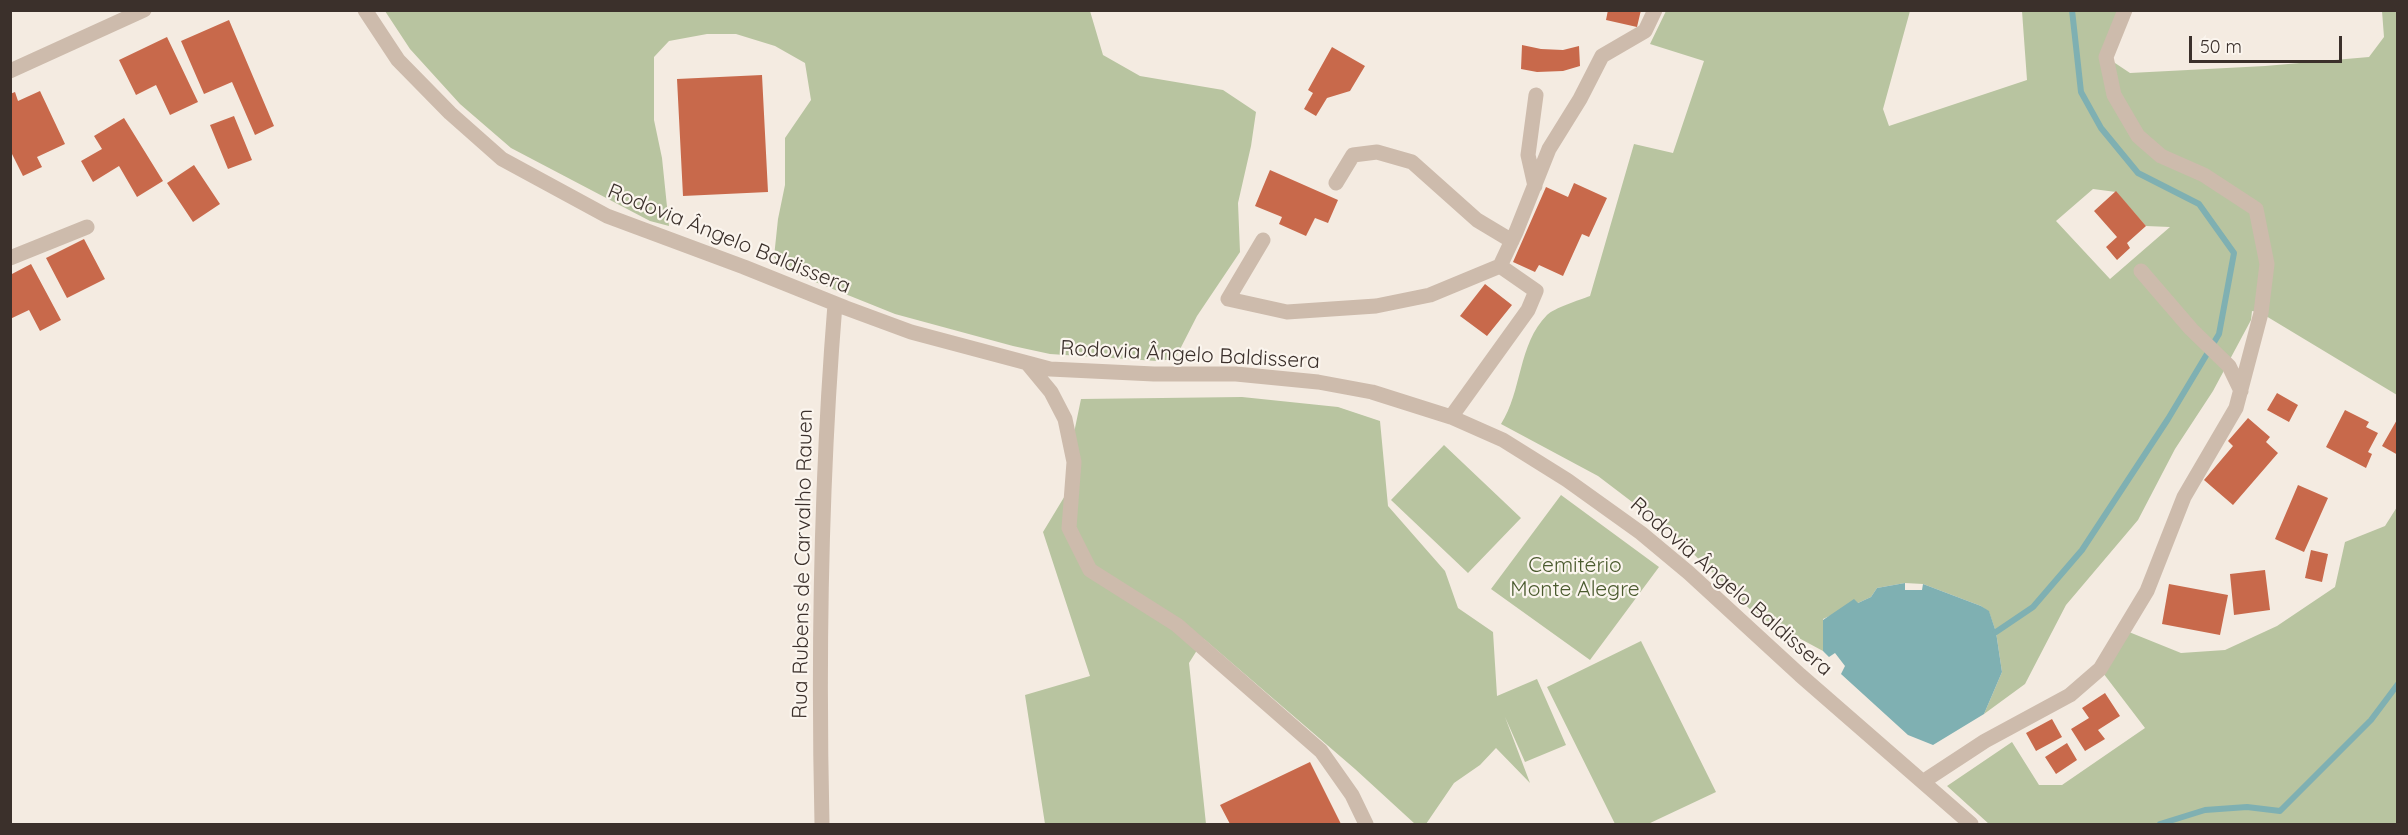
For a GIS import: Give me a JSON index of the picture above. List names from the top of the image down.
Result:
{
  "streets": {
    "street": ["Rodovia Ângelo Baldissera", "Rua Rubens de Carvalho Rauen"]
  },
  "crossings": [
    ["Rodovia Ângelo Baldissera", "Rua Rubens de Carvalho Rauen"]
  ],
  "parks": ["Cemitério Monte Alegre"],
  "scale_bar": "50 m"
}
